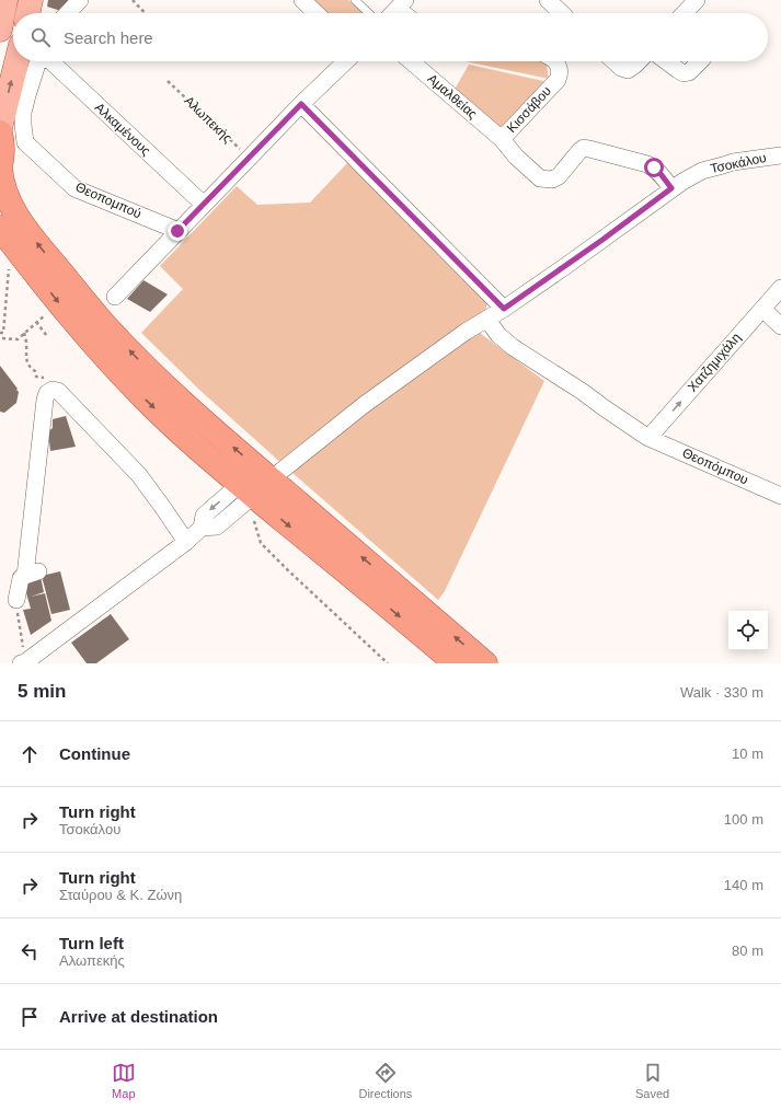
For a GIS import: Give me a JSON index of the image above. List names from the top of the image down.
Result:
{
  "streets": {
    "street": [
      "Αμαλθείας",
      "Κισσάβου",
      "Αλκαμένους",
      "Τσοκάλου",
      "Θεοπομπού",
      "Χατζημιχάλη",
      "Θεοπόμπου"
    ],
    "path": ["Αλωπεκής"]
  },
  "crossings": [
    ["Αμαλθείας", "Κισσάβου"],
    ["Αμαλθείας", "Τσοκάλου"],
    ["Τσοκάλου", "Θεοπόμπου"],
    ["Χατζημιχάλη", "Θεοπόμπου"]
  ],
  "one_way": ["Χατζημιχάλη"],
  "page": {
    "search": "Search here",
    "heading": ["5 min", "Walk · 330 m"],
    "list": [
      ["Continue", "10 m"],
      ["Turn right", "Τσοκάλου", "100 m"],
      ["Turn right", "Σταύρου & Κ. Ζώνη", "140 m"],
      ["Turn left", "Αλωπεκής", "80 m"],
      "Arrive at destination"
    ],
    "nav": ["Map", "Directions", "Saved"]
  }
}
